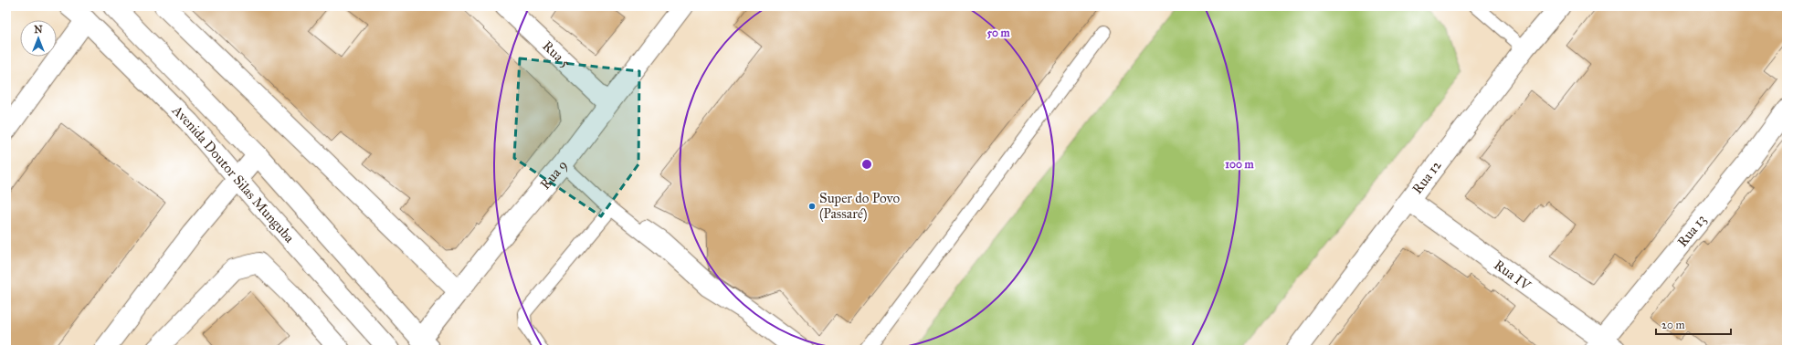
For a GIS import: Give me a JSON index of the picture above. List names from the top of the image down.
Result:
{
  "streets": {
    "street": [
      "Rua 5",
      "Avenida Doutor Silas Munguba",
      "Rua 9",
      "Rua 12",
      "Rua 13",
      "Rua IV"
    ]
  },
  "crossings": [
    ["Rua 5", "Rua 9"],
    ["Avenida Doutor Silas Munguba", "Rua 9"],
    ["Rua 12", "Rua IV"],
    ["Rua 13", "Rua IV"]
  ],
  "places": ["Super do Povo (Passaré)"],
  "scale_bar": "20 m",
  "north": "top",
  "rings": ["50 m", "100 m"]
}
